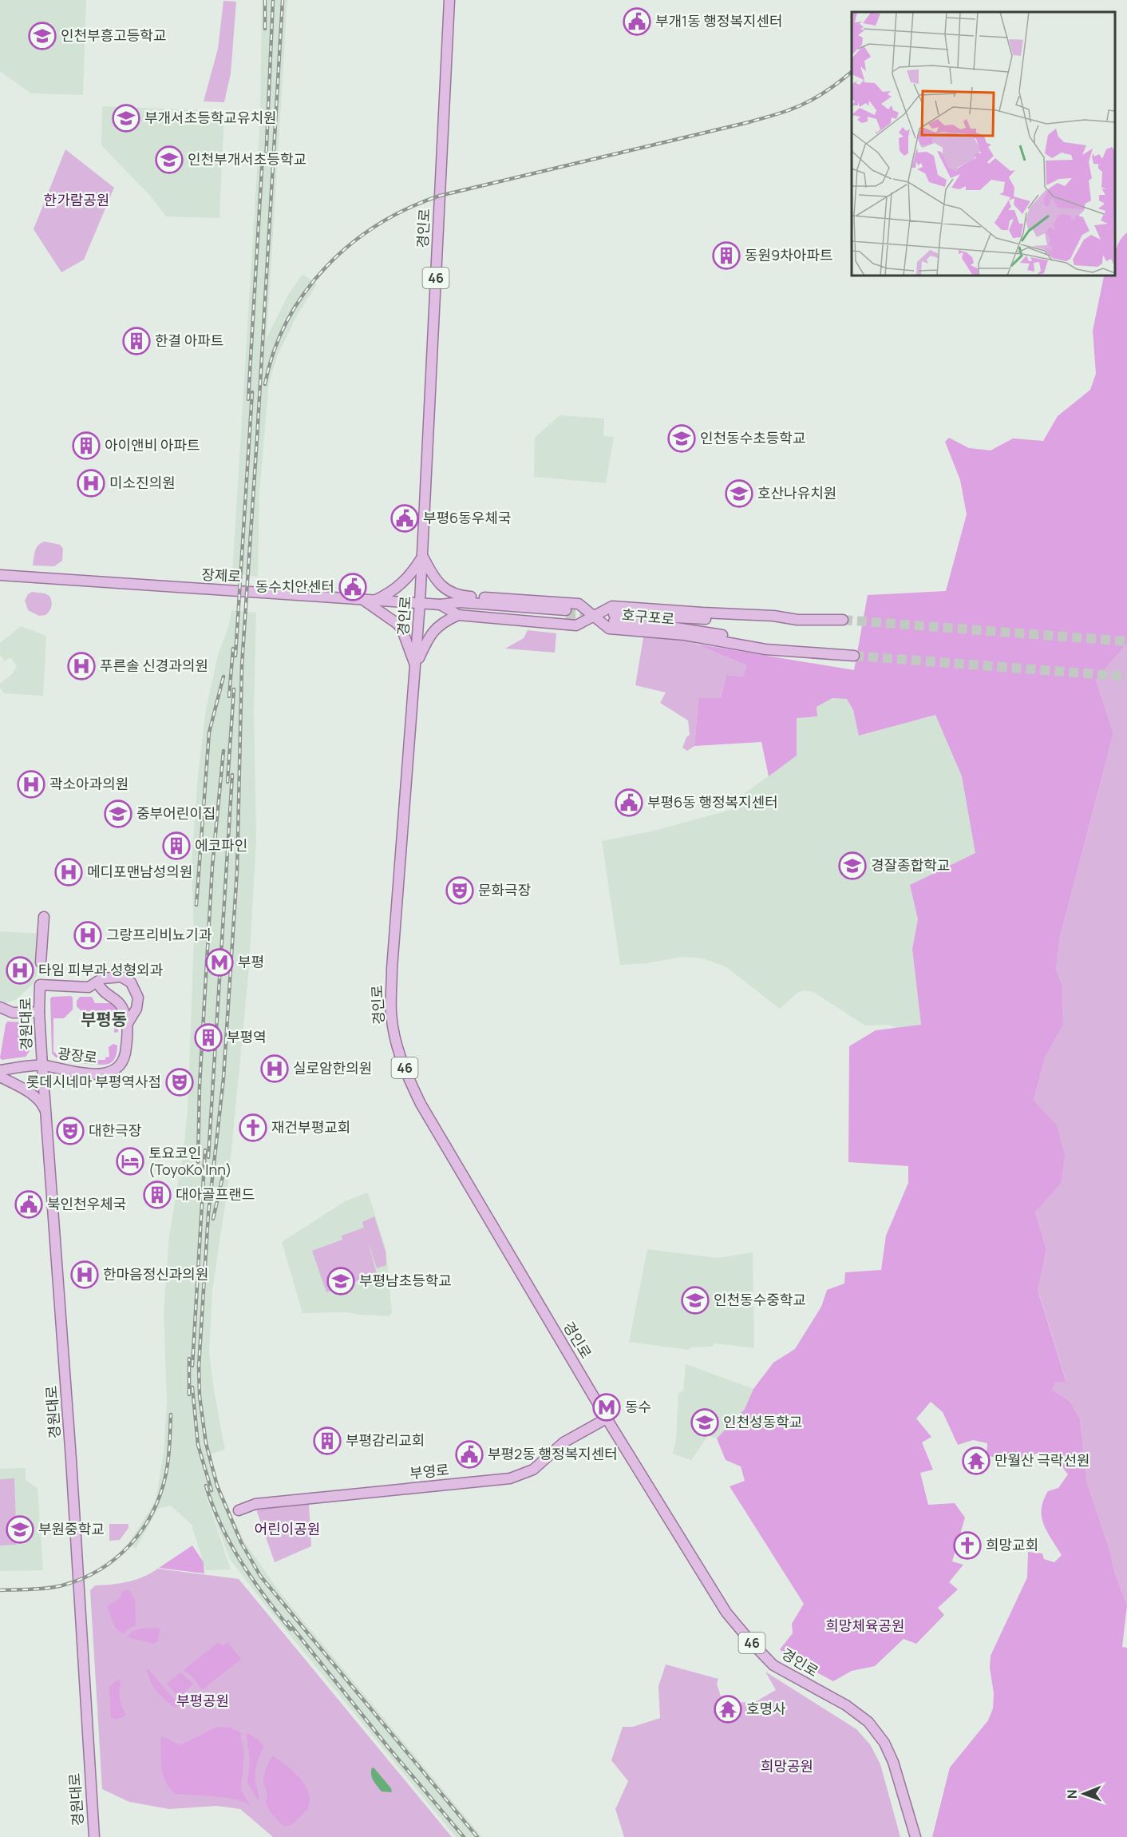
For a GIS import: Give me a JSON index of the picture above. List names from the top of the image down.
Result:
{
  "streets": {
    "main road": [
      "경인로",
      "46",
      "장제로",
      "호구포로",
      "경원대로",
      "광장로",
      "부영로"
    ]
  },
  "crossings": [
    ["경인로", "장제로"],
    ["경인로", "부영로"],
    ["경원대로", "광장로"]
  ],
  "districts": ["부평동"],
  "parks": [
    "한가람공원",
    "어린이공원",
    "희망체육공원",
    "부평공원",
    "희망공원"
  ],
  "places": {
    "public building": [
      "부개1동 행정복지센터",
      "부평6동우체국",
      "동수치안센터",
      "부평6동 행정복지센터",
      "북인천우체국",
      "부평2동 행정복지센터"
    ],
    "school or university": [
      "인천부흥고등학교",
      "부개서초등학교유치원",
      "인천부개서초등학교",
      "인천동수초등학교",
      "호산나유치원",
      "중부어린이집",
      "경잘종합학교",
      "부평남초등학교",
      "인천동수중학교",
      "인천성동학교",
      "부원중학교"
    ],
    "building": [
      "동원9차아파트",
      "한결 아파트",
      "아이앤비 아파트",
      "에코파인",
      "부평역",
      "대아골프랜드",
      "부평감리교회"
    ],
    "hospital": [
      "미소진의원",
      "푸른솔 신경과의원",
      "곽소아과의원",
      "메디포맨남성의원",
      "그랑프리비뇨기과",
      "타임 피부과 성형외과",
      "실로암한의원",
      "한마음정신과의원"
    ],
    "theatre": ["문화극장", "롯데시네마 부평역사점", "대한극장"],
    "metro station": ["부평", "동수"],
    "church": ["재건부평교회", "희망교회"],
    "hotel": ["토요코인 (ToyoKo Inn)"],
    "temple": ["만월산 극락선원", "호명사"]
  },
  "north": "left"
}
